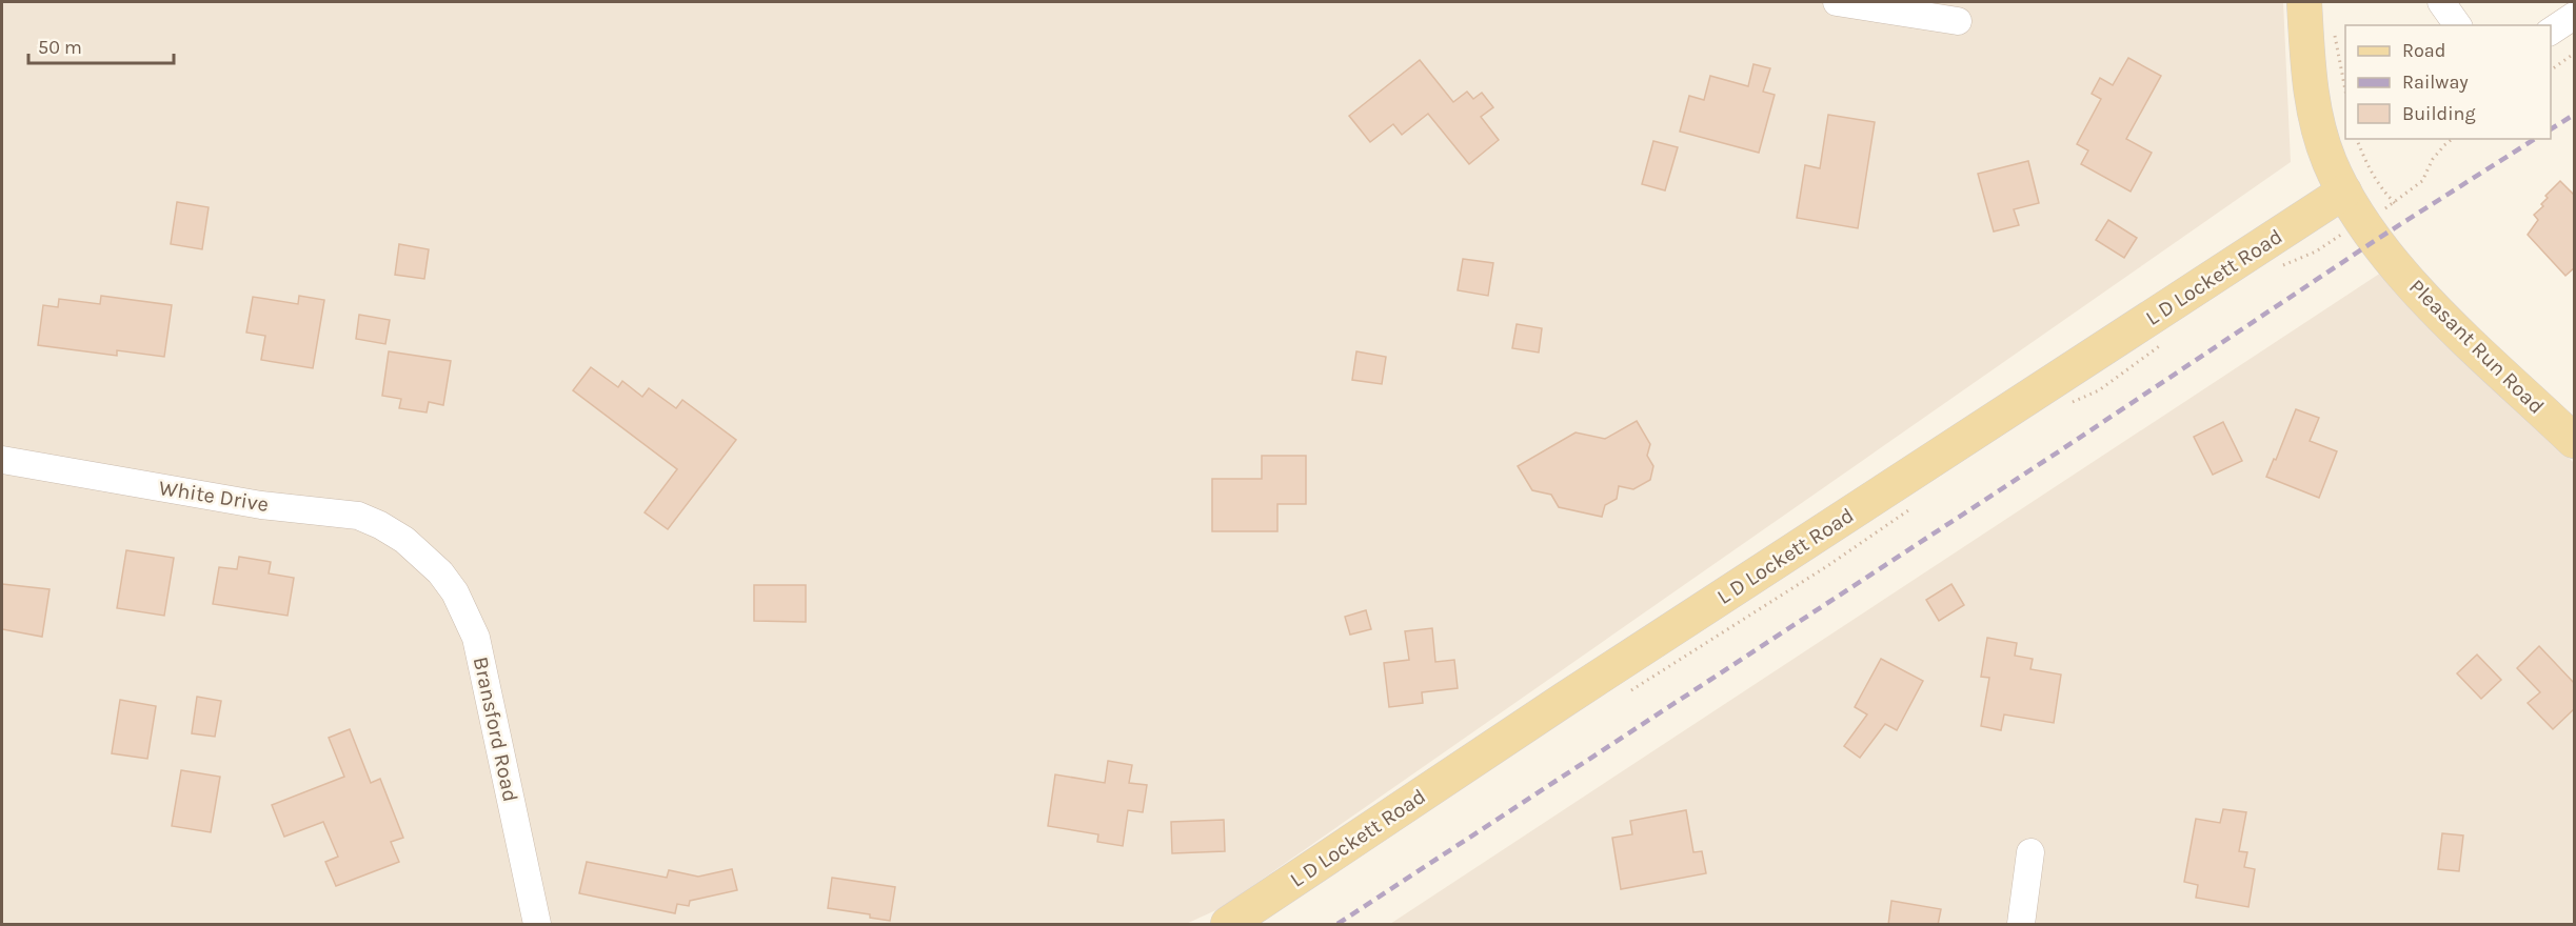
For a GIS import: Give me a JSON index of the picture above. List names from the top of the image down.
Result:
{
  "streets": {
    "main road": ["L D Lockett Road", "Pleasant Run Road"],
    "street": ["White Drive", "Bransford Road"]
  },
  "crossings": [
    ["L D Lockett Road", "Pleasant Run Road"],
    ["White Drive", "Bransford Road"]
  ],
  "legend": ["Road", "Railway", "Building"],
  "scale_bar": "50 m"
}
